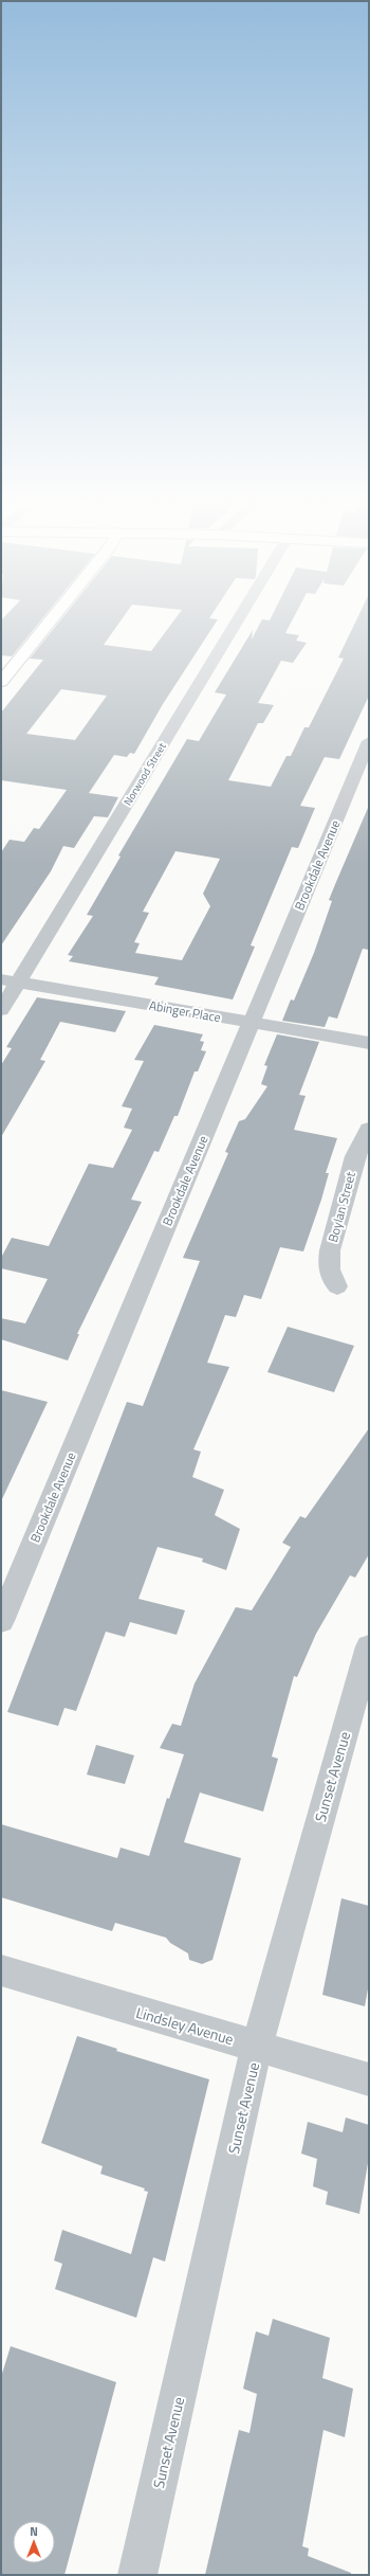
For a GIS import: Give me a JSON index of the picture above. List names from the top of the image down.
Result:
{
  "streets": {
    "street": [
      "Norwood Street",
      "Brookdale Avenue",
      "Abinger Place",
      "Boylan Street",
      "Sunset Avenue",
      "Lindsley Avenue"
    ]
  },
  "crossings": [
    ["Norwood Street", "Abinger Place"],
    ["Brookdale Avenue", "Abinger Place"],
    ["Sunset Avenue", "Lindsley Avenue"]
  ],
  "north": "top"
}
